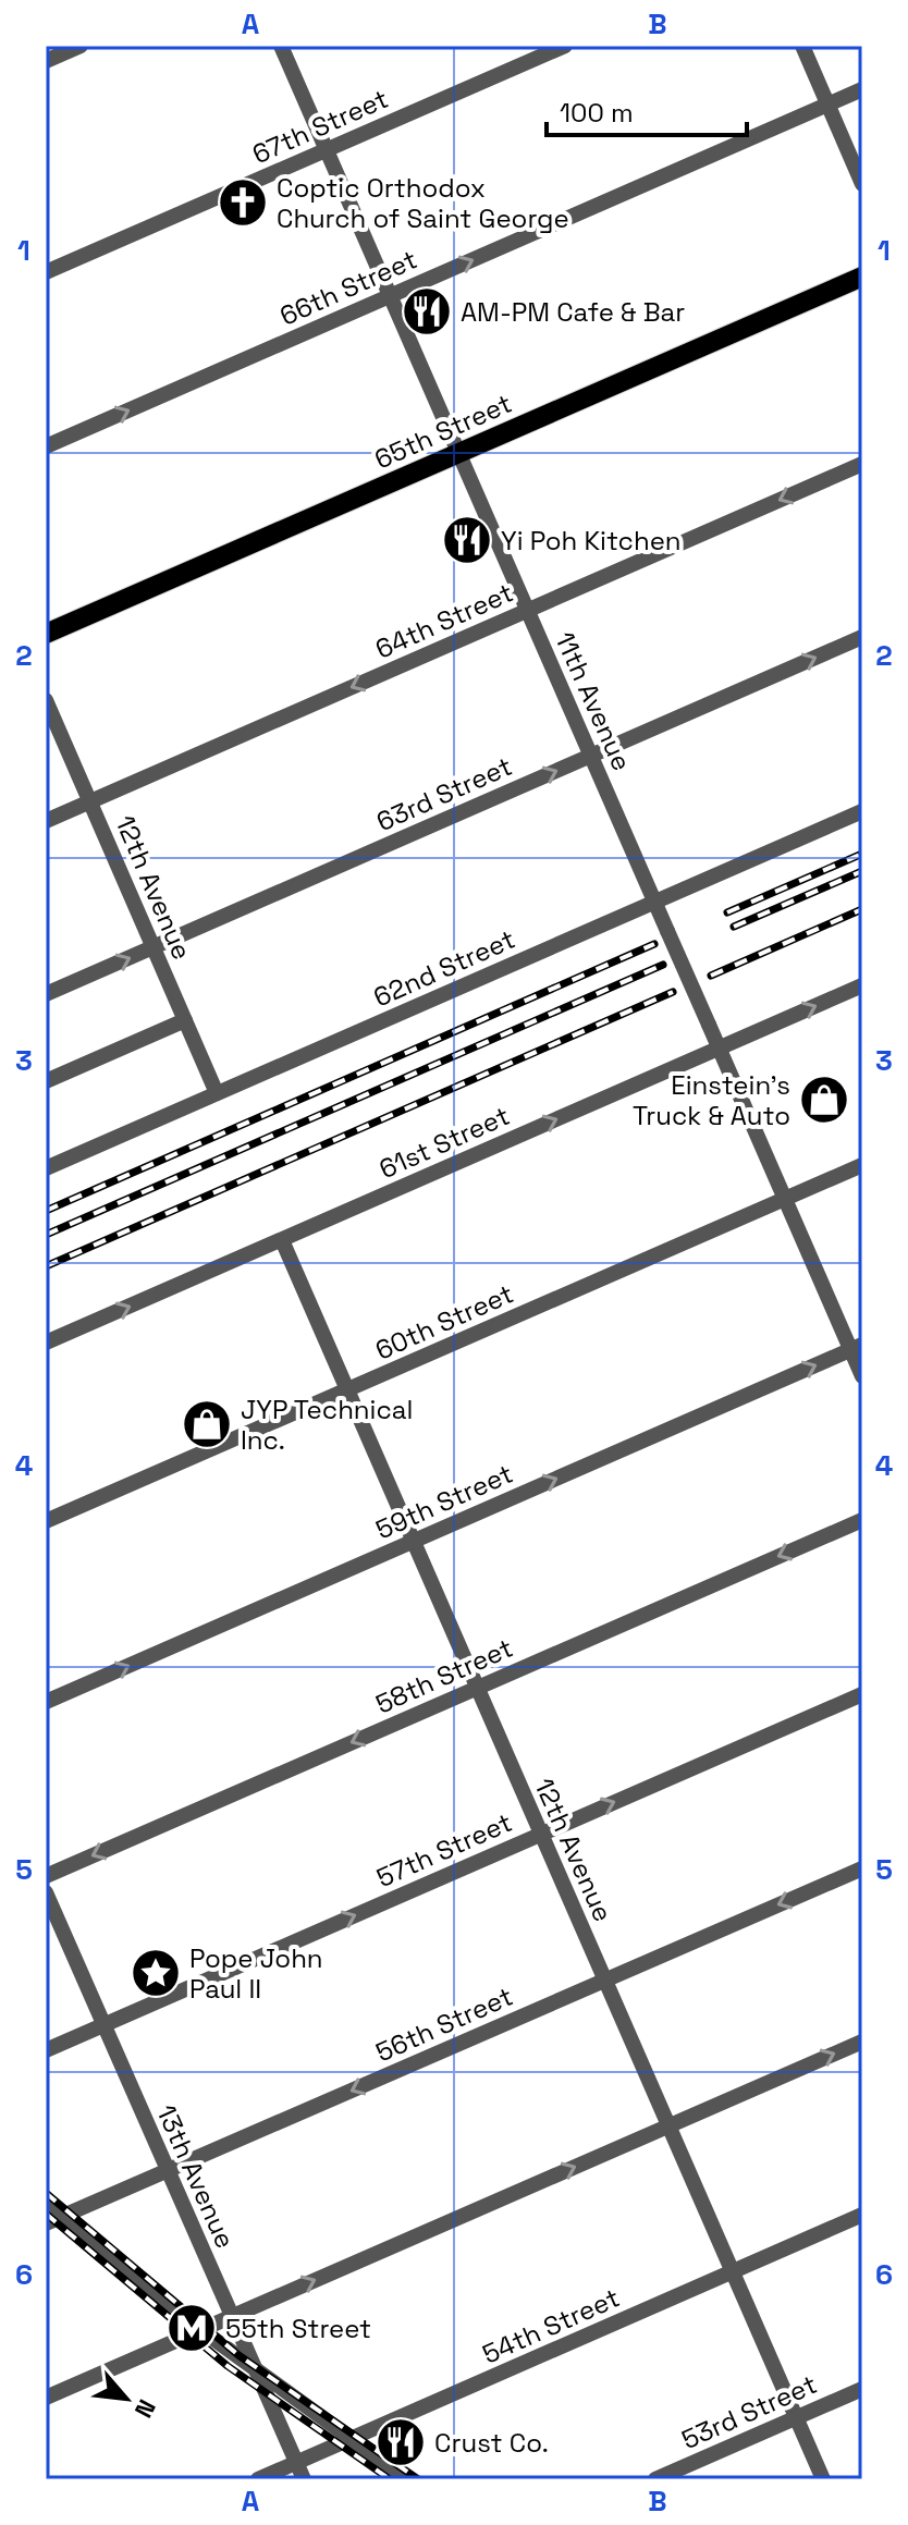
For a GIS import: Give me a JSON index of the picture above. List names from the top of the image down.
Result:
{
  "streets": {
    "main road": ["65th Street"],
    "street": [
      "67th Street",
      "66th Street",
      "64th Street",
      "11th Avenue",
      "63rd Street",
      "12th Avenue",
      "62nd Street",
      "61st Street",
      "60th Street",
      "59th Street",
      "58th Street",
      "57th Street",
      "56th Street",
      "13th Avenue",
      "54th Street",
      "53rd Street"
    ]
  },
  "crossings": [
    ["67th Street", "11th Avenue"],
    ["66th Street", "11th Avenue"],
    ["65th Street", "11th Avenue"],
    ["64th Street", "11th Avenue"],
    ["64th Street", "12th Avenue"],
    ["11th Avenue", "63rd Street"],
    ["11th Avenue", "62nd Street"],
    ["11th Avenue", "61st Street"],
    ["11th Avenue", "60th Street"],
    ["11th Avenue", "59th Street"],
    ["63rd Street", "12th Avenue"],
    ["12th Avenue", "62nd Street"],
    ["12th Avenue", "61st Street"],
    ["12th Avenue", "60th Street"],
    ["12th Avenue", "59th Street"],
    ["12th Avenue", "58th Street"],
    ["12th Avenue", "57th Street"],
    ["12th Avenue", "56th Street"],
    ["12th Avenue", "54th Street"],
    ["12th Avenue", "53rd Street"],
    ["57th Street", "13th Avenue"],
    ["56th Street", "13th Avenue"],
    ["13th Avenue", "54th Street"]
  ],
  "one_way": [
    "66th Street",
    "64th Street",
    "63rd Street",
    "61st Street",
    "59th Street",
    "58th Street",
    "57th Street",
    "56th Street"
  ],
  "places": {
    "church": ["Coptic Orthodox Church of Saint George"],
    "restaurant": ["AM-PM Cafe & Bar", "Yi Poh Kitchen", "Crust Co."],
    "shop": ["Einstein's Truck & Auto", "JYP Technical Inc."],
    "place": ["Pope John Paul II"],
    "metro station": ["55th Street"]
  },
  "scale_bar": "100 m",
  "north": "bottom right",
  "grid": {
    "columns": ["A", "B"],
    "rows": [
      "1",
      "2",
      "3",
      "4",
      "5",
      "6"
    ]
  }
}
